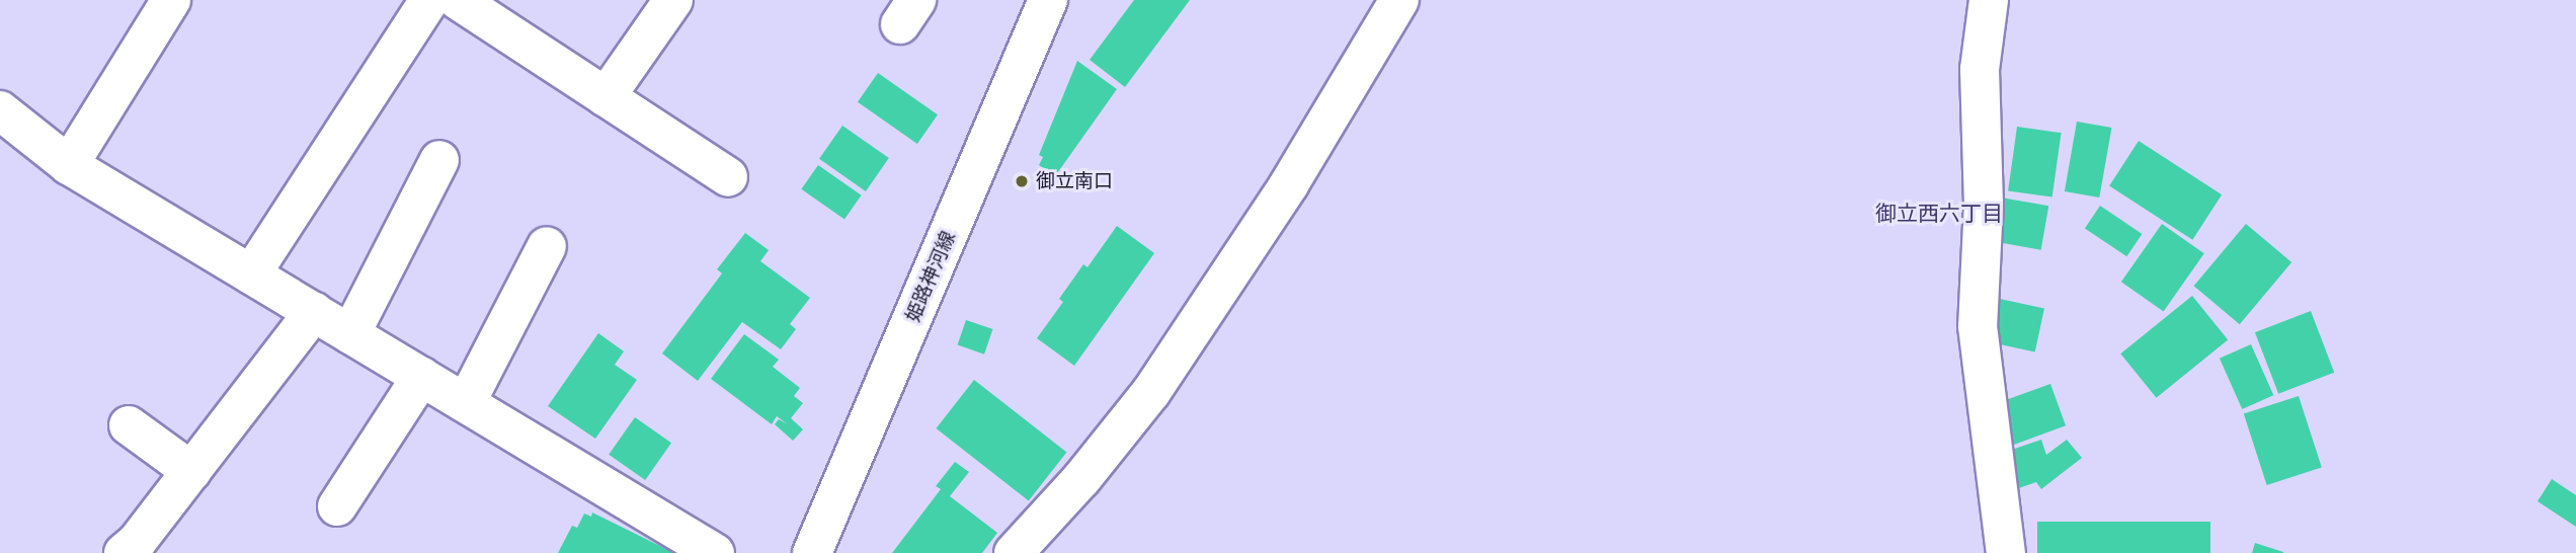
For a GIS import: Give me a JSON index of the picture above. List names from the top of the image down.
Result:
{
  "streets": {
    "street": ["姫路神河線"]
  },
  "districts": ["御立西六丁目"],
  "places": ["御立南口"]
}
